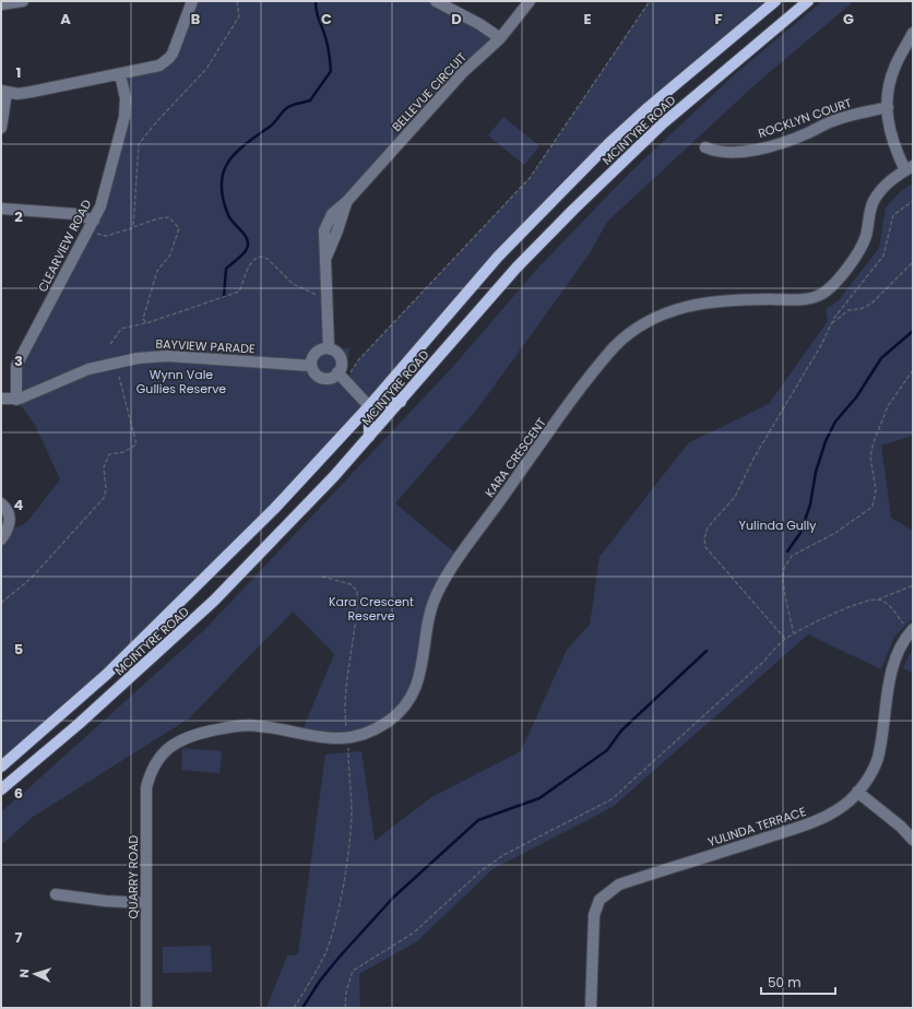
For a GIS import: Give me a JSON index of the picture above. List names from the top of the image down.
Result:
{
  "streets": {
    "main road": ["MCINTYRE ROAD"],
    "street": [
      "BELLEVUE CIRCUIT",
      "ROCKLYN COURT",
      "CLEARVIEW ROAD",
      "BAYVIEW PARADE",
      "KARA CRESCENT",
      "YULINDA TERRACE",
      "QUARRY ROAD"
    ]
  },
  "crossings": [
    ["BELLEVUE CIRCUIT", "BAYVIEW PARADE"],
    ["CLEARVIEW ROAD", "BAYVIEW PARADE"],
    ["KARA CRESCENT", "QUARRY ROAD"]
  ],
  "parks": ["Wynn Vale Gullies Reserve", "Yulinda Gully", "Kara Crescent Reserve"],
  "scale_bar": "50 m",
  "north": "left",
  "grid": {
    "columns": [
      "A",
      "B",
      "C",
      "D",
      "E",
      "F",
      "G"
    ],
    "rows": [
      "1",
      "2",
      "3",
      "4",
      "5",
      "6",
      "7"
    ]
  }
}
